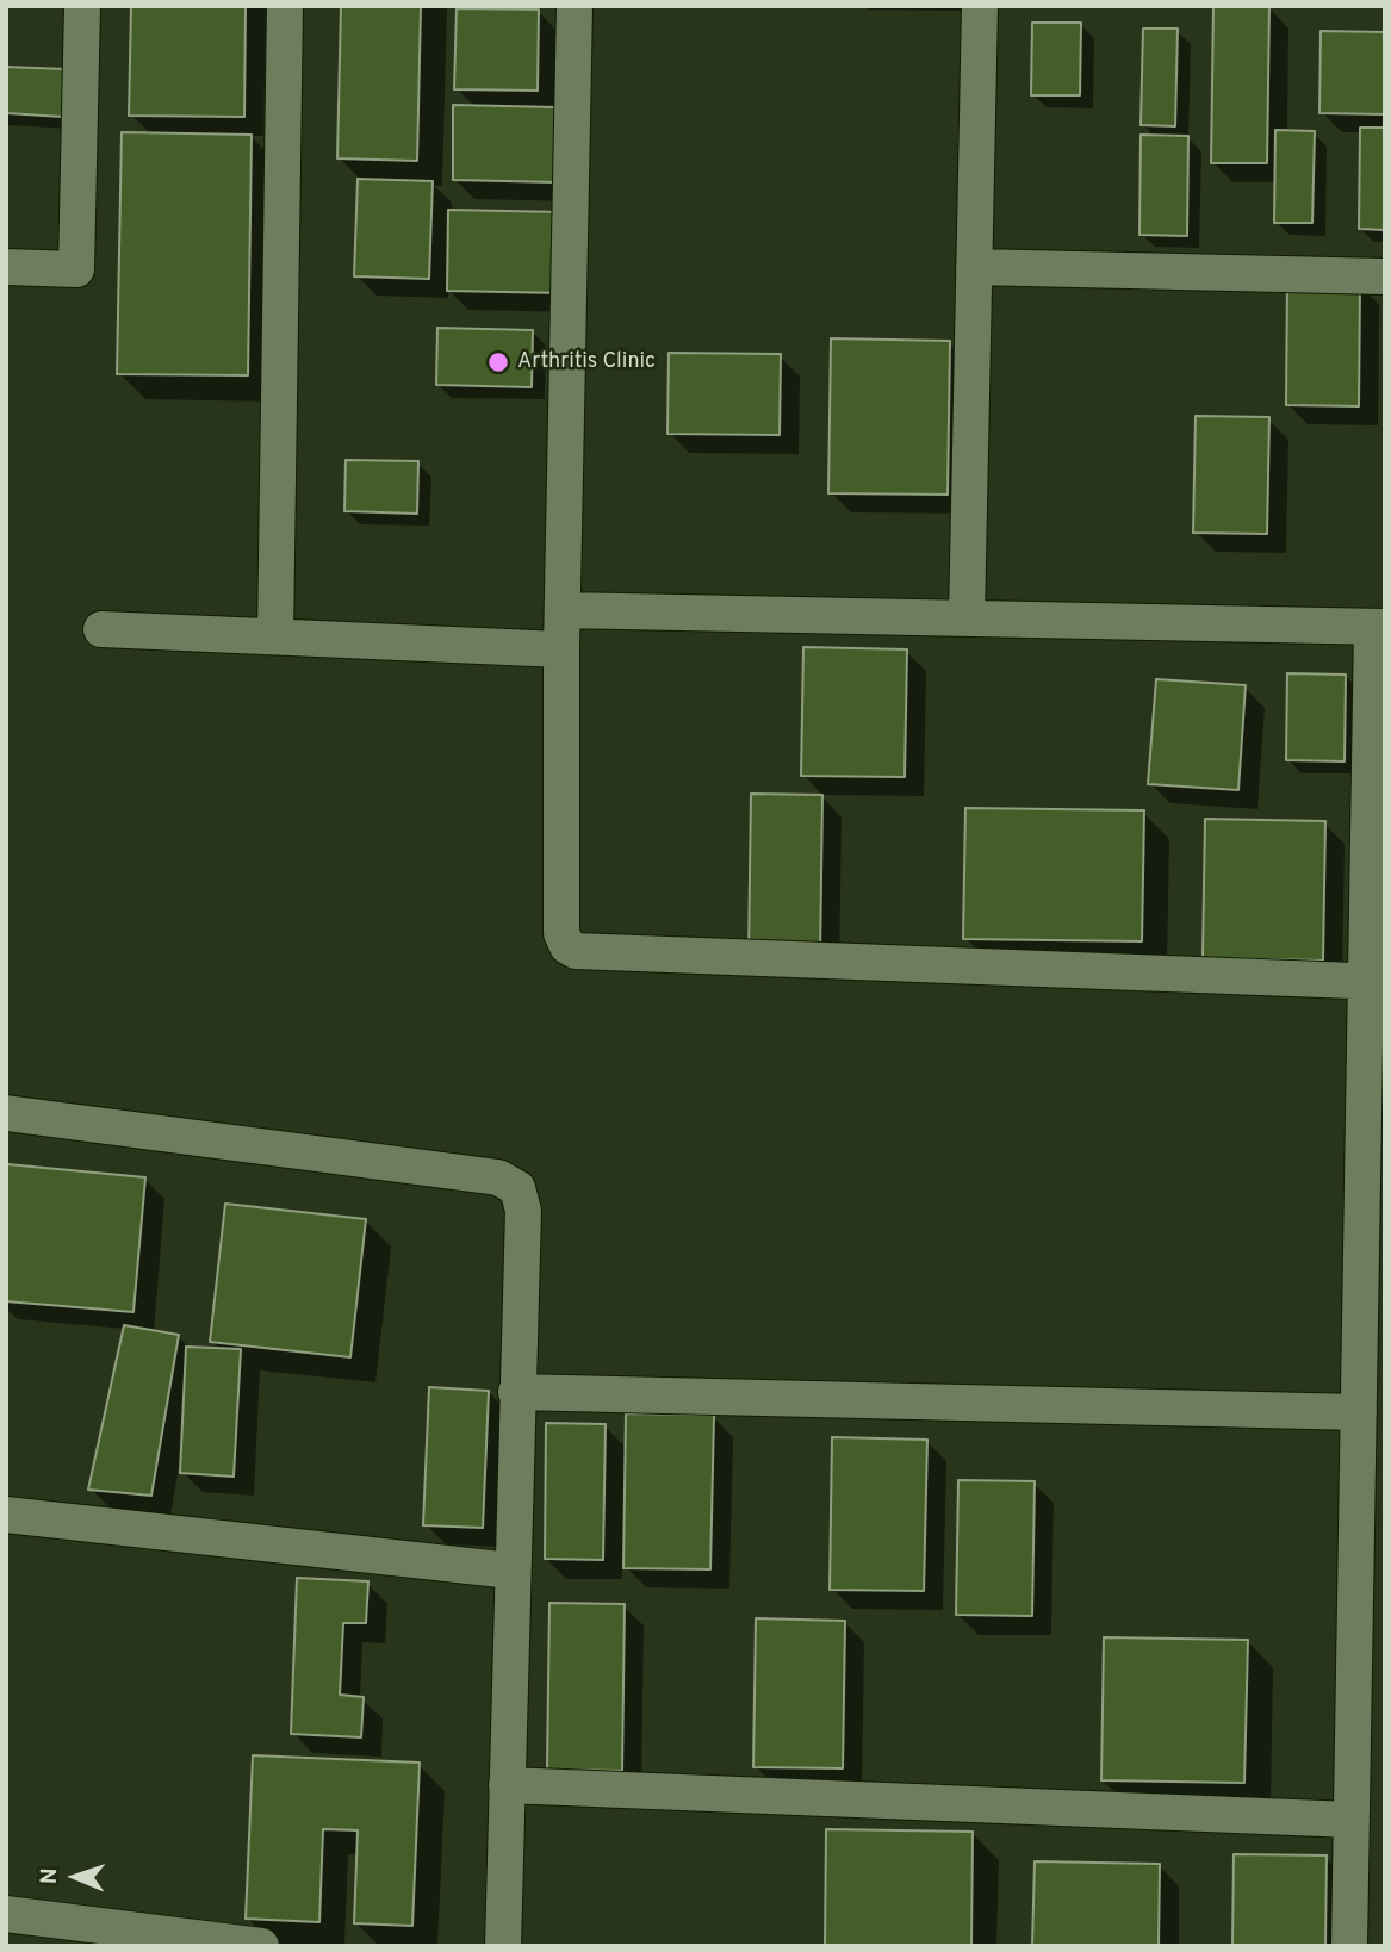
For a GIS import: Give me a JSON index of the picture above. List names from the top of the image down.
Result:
{
  "places": ["Arthritis Clinic"],
  "north": "left"
}
